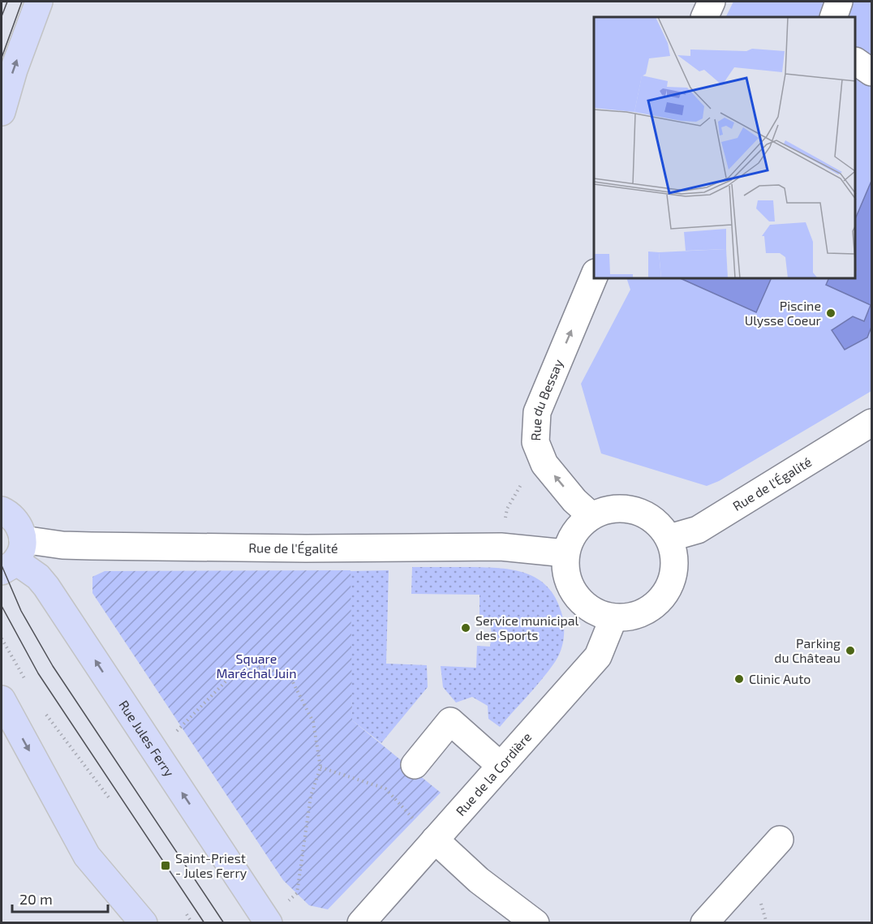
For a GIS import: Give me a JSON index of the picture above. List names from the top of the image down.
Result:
{
  "streets": {
    "main road": ["Rue Jules Ferry"],
    "street": ["Rue du Bessay", "Rue de l'Égalité", "Rue de la Cordière"]
  },
  "crossings": [
    ["Rue du Bessay", "Rue de l'Égalité"],
    ["Rue du Bessay", "Rue de la Cordière"],
    ["Rue de l'Égalité", "Rue Jules Ferry"],
    ["Rue de l'Égalité", "Rue de la Cordière"]
  ],
  "one_way": ["Rue du Bessay"],
  "parks": ["Square Maréchal Juin"],
  "places": {
    "other": [
      "Piscine Ulysse Coeur",
      "Service municipal des Sports",
      "Parking du Château",
      "Clinic Auto"
    ],
    "transit": ["Saint-Priest - Jules Ferry"]
  },
  "scale_bar": "20 m"
}
